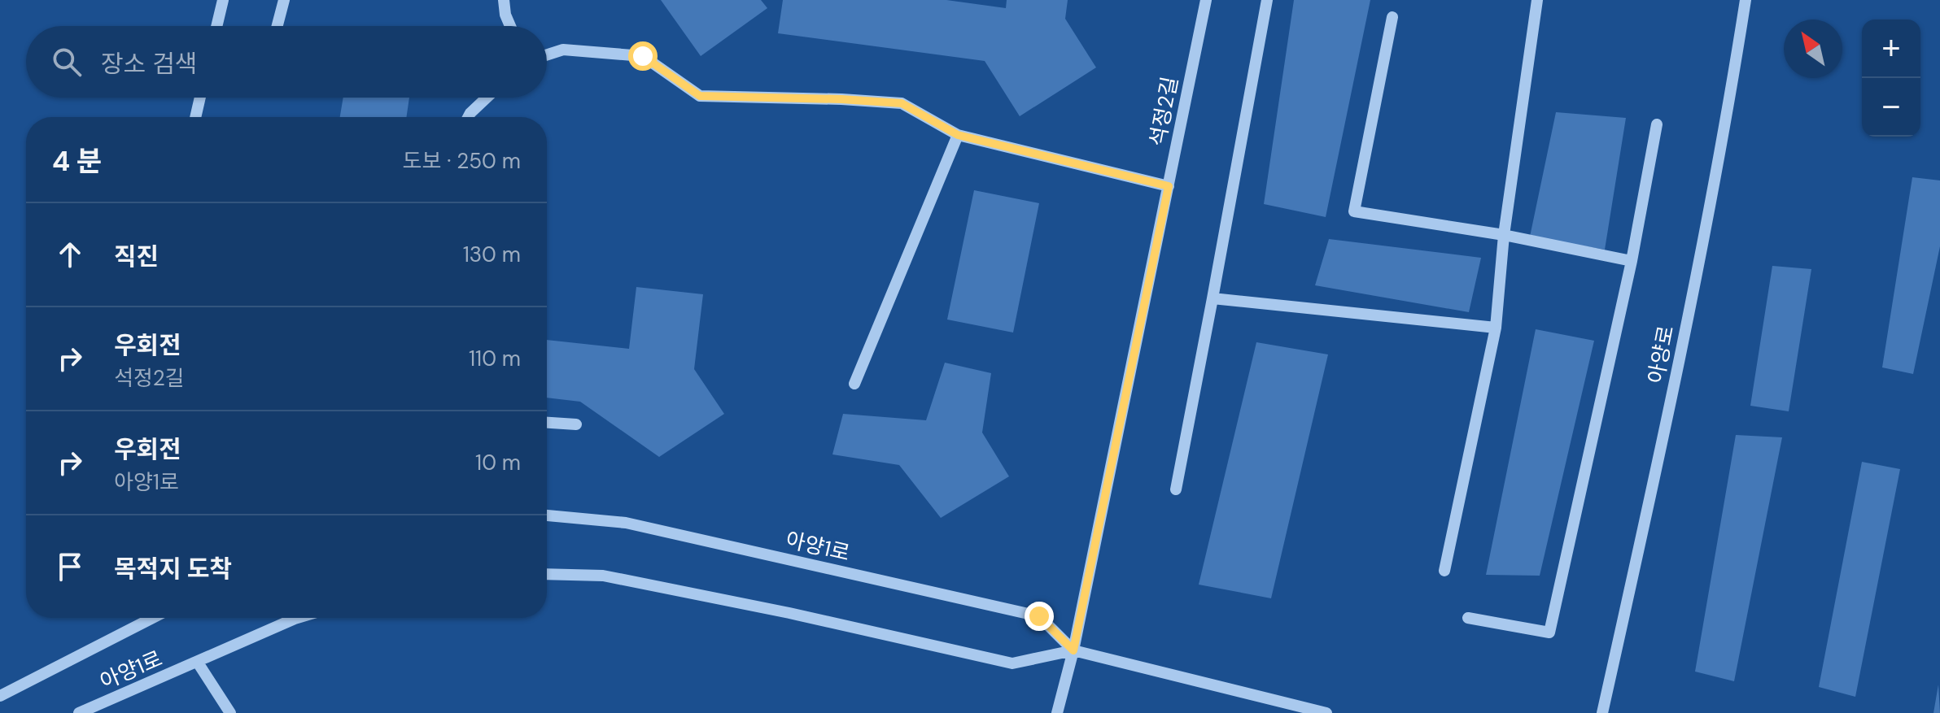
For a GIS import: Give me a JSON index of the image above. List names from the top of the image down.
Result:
{
  "streets": {
    "street": ["석정2길", "아양로", "아양1로"]
  },
  "crossings": [
    ["석정2길", "아양1로"]
  ],
  "north": "top left",
  "page": {
    "map_buttons": ["+", "−"],
    "search": "장소 검색",
    "heading": ["4 분", "도보 · 250 m"],
    "list": [
      ["직진", "130 m"],
      ["우회전", "석정2길", "110 m"],
      ["우회전", "아양1로", "10 m"],
      "목적지 도착"
    ]
  }
}
